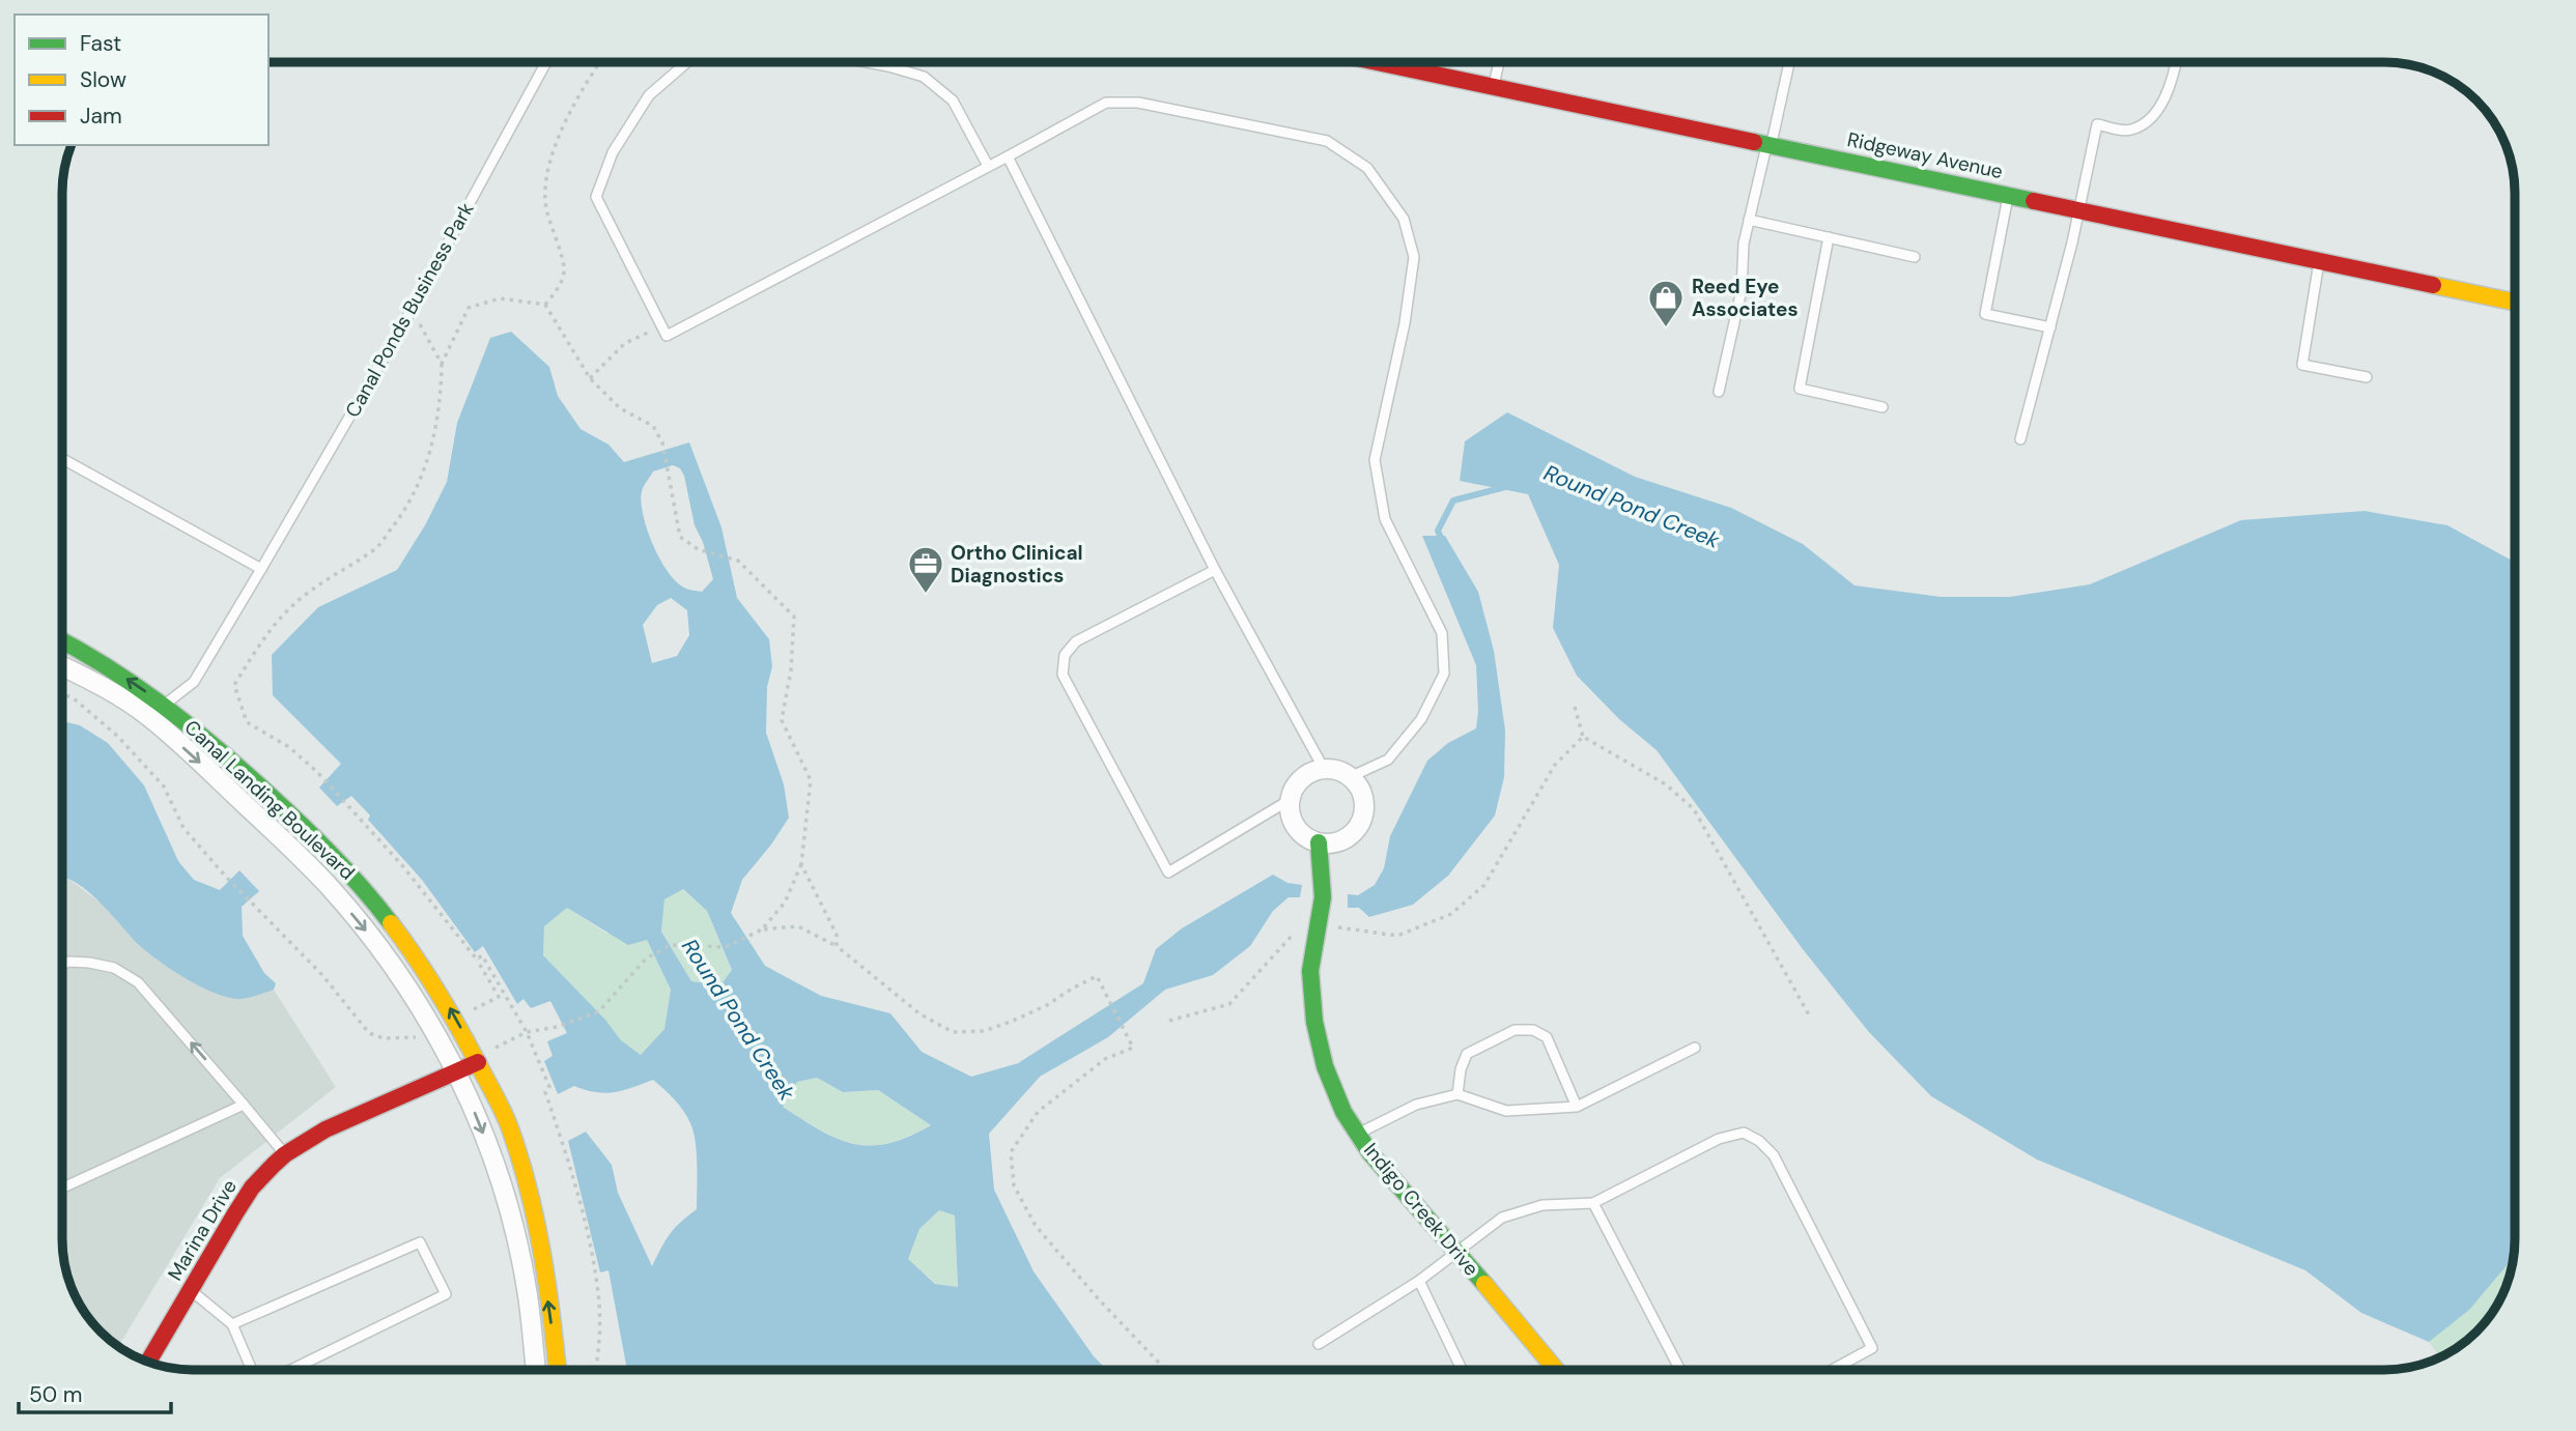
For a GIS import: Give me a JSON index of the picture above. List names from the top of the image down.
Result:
{
  "streets": {
    "street": [
      "Ridgeway Avenue",
      "Canal Landing Boulevard",
      "Indigo Creek Drive",
      "Marina Drive"
    ],
    "lane": ["Canal Ponds Business Park"]
  },
  "crossings": [
    ["Canal Ponds Business Park", "Canal Landing Boulevard"],
    ["Canal Landing Boulevard", "Marina Drive"]
  ],
  "water": ["Round Pond Creek"],
  "places": {
    "shop": ["Reed Eye Associates"],
    "office": ["Ortho Clinical Diagnostics"]
  },
  "legend": ["Fast", "Slow", "Jam"],
  "scale_bar": "50 m"
}
